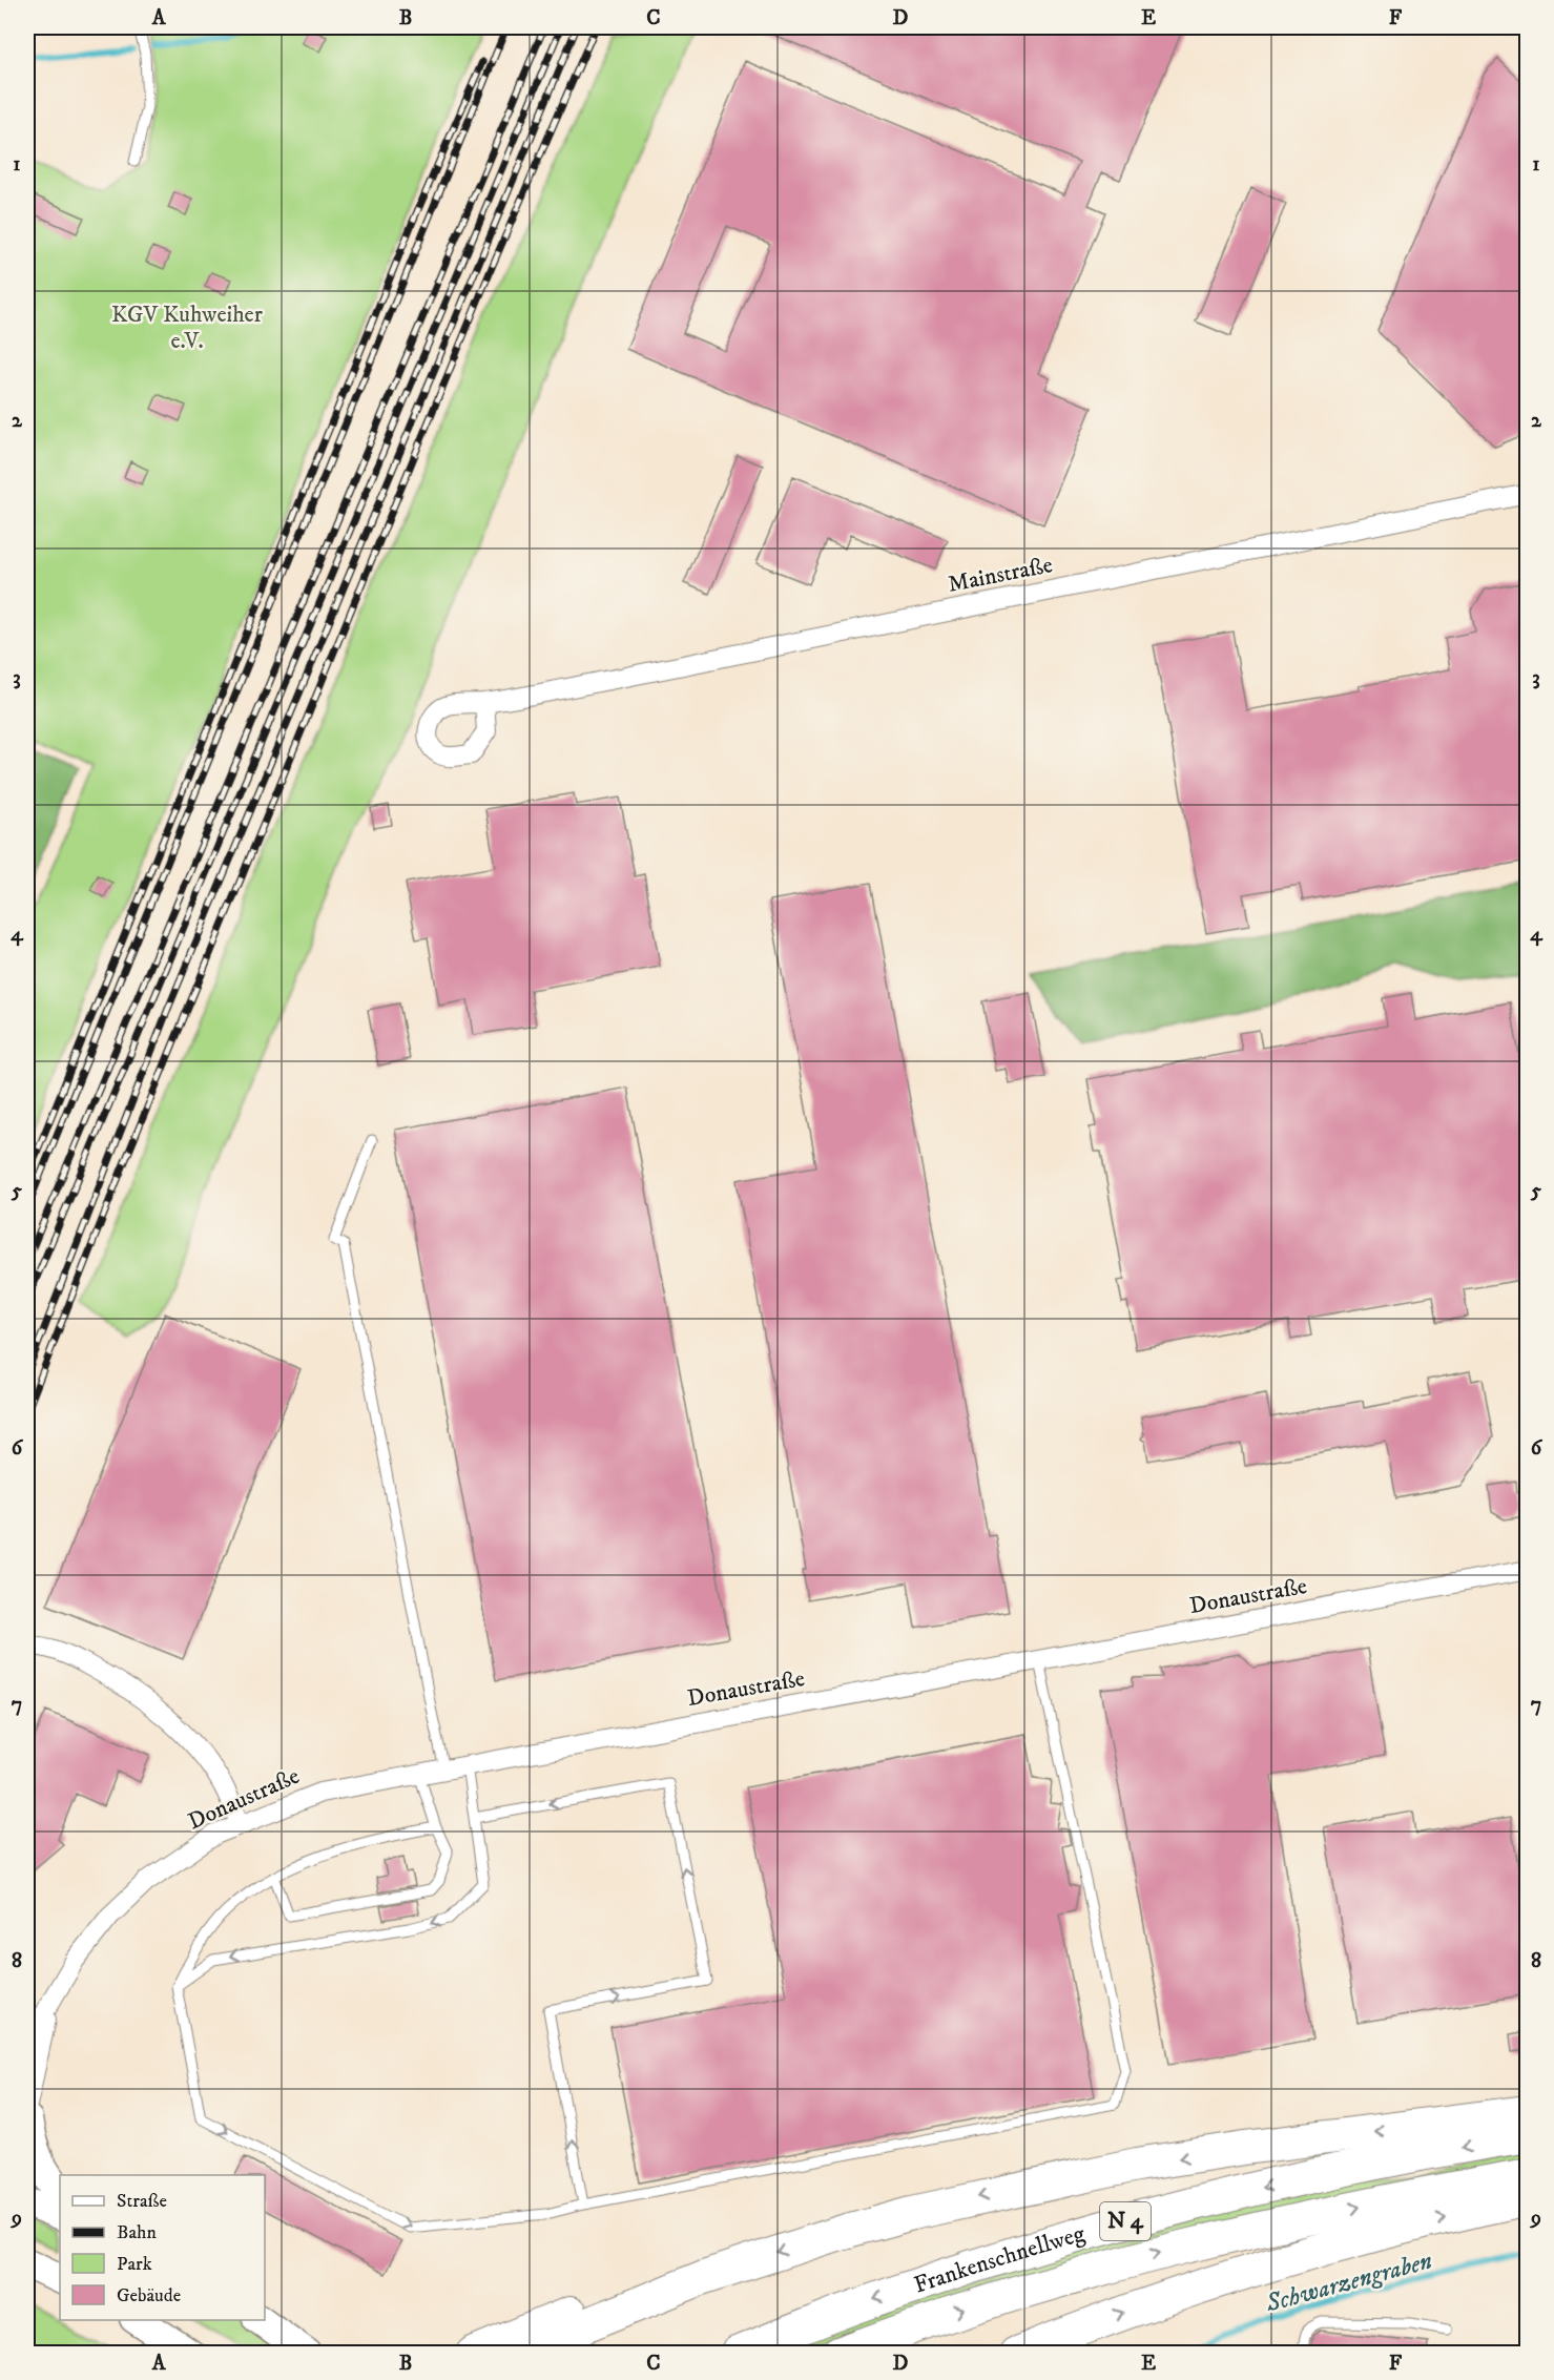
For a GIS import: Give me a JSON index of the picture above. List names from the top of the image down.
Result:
{
  "streets": {
    "highway": ["N 4", "Frankenschnellweg"],
    "street": ["Mainstraße", "Donaustraße"]
  },
  "water": ["Schwarzengraben"],
  "parks": ["KGV Kuhweiher e.V."],
  "legend": [
    "Straße",
    "Bahn",
    "Park",
    "Gebäude"
  ],
  "grid": {
    "columns": [
      "A",
      "B",
      "C",
      "D",
      "E",
      "F"
    ],
    "rows": [
      "1",
      "2",
      "3",
      "4",
      "5",
      "6",
      "7",
      "8",
      "9"
    ]
  }
}
